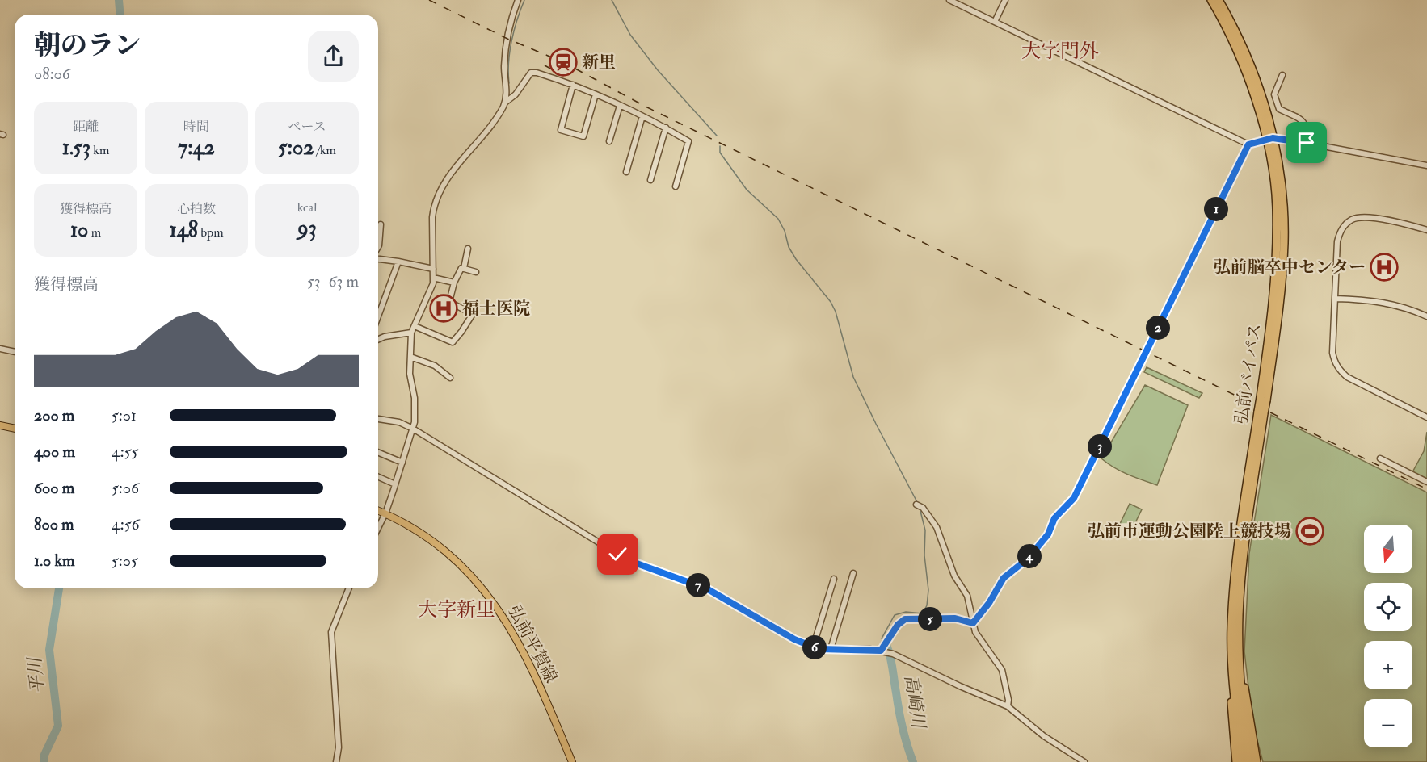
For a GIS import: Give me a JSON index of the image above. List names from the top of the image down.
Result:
{
  "streets": {
    "highway": ["弘前バイパス"],
    "main road": ["弘前平賀線"]
  },
  "districts": ["大字門外", "大字新里"],
  "water": ["平川", "高崎川"],
  "places": {
    "station": ["新里"],
    "hospital": ["弘前脳卒中センター", "福士医院"],
    "sports": ["弘前市運動公園陸上競技場"]
  },
  "north": "bottom",
  "page": {
    "heading": ["朝のラン", "08:06"],
    "stats": [
      ["距離", "1.53 km"],
      ["時間", "7:42"],
      ["ペース", "5:02 /km"],
      ["獲得標高", "10 m"],
      ["心拍数", "148 bpm"],
      ["kcal", "93"]
    ],
    "pins": [
      "1",
      "2",
      "3",
      "4",
      "7",
      "5",
      "6"
    ],
    "chart": ["獲得標高", "53–63 m"],
    "list": [
      {
        "name": "200 m",
        "note": "5:01"
      },
      {
        "name": "400 m",
        "note": "4:55"
      },
      {
        "name": "600 m",
        "note": "5:06"
      },
      {
        "name": "800 m",
        "note": "4:56"
      },
      {
        "name": "1.0 km",
        "note": "5:05"
      }
    ],
    "map_buttons": ["+", "−"]
  }
}
